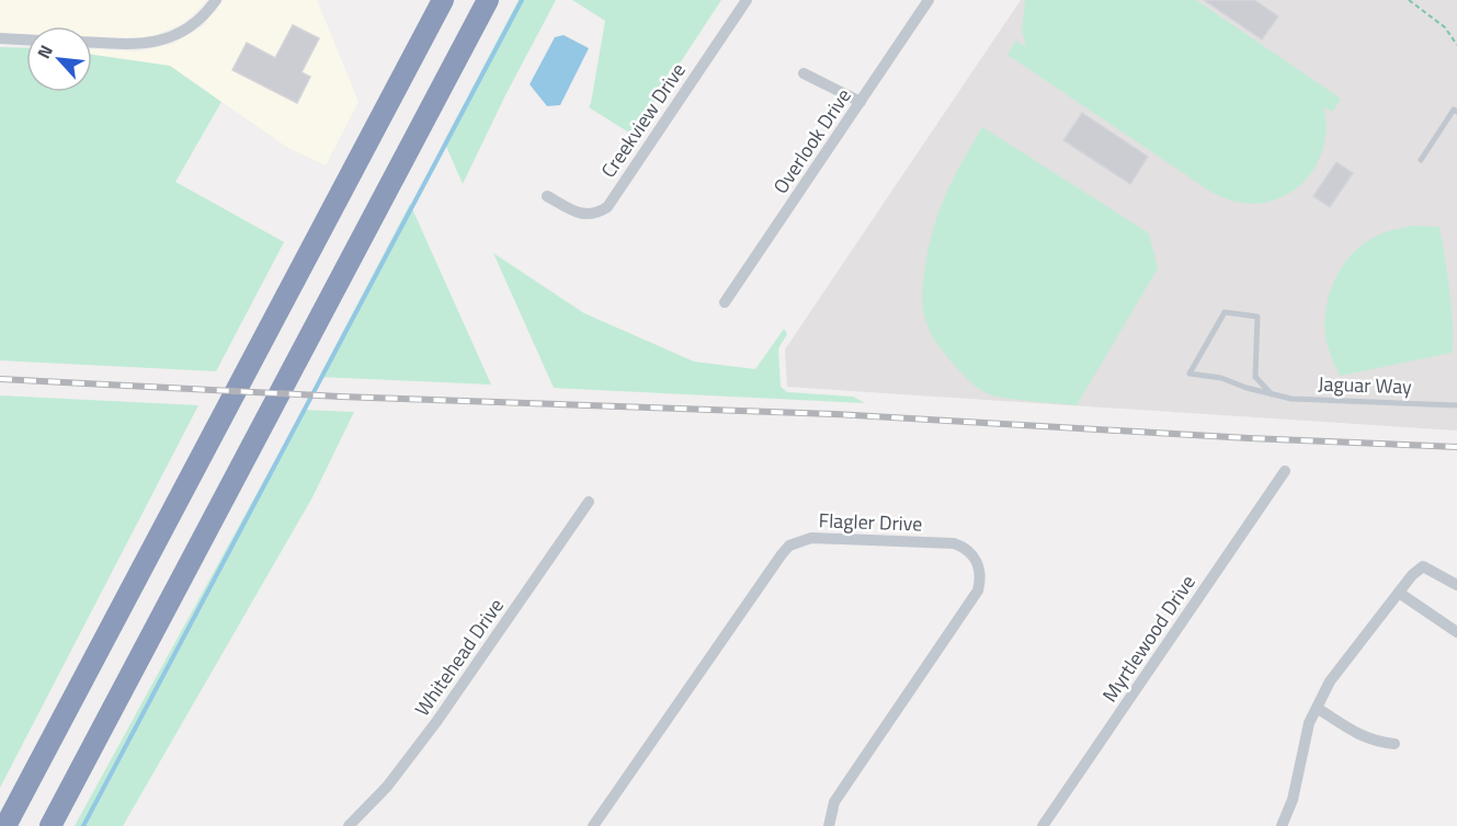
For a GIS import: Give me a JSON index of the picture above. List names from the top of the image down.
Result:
{
  "streets": {
    "street": [
      "Creekview Drive",
      "Overlook Drive",
      "Flagler Drive",
      "Myrtlewood Drive",
      "Whitehead Drive"
    ],
    "lane": ["Jaguar Way"]
  },
  "north": "top left"
}
